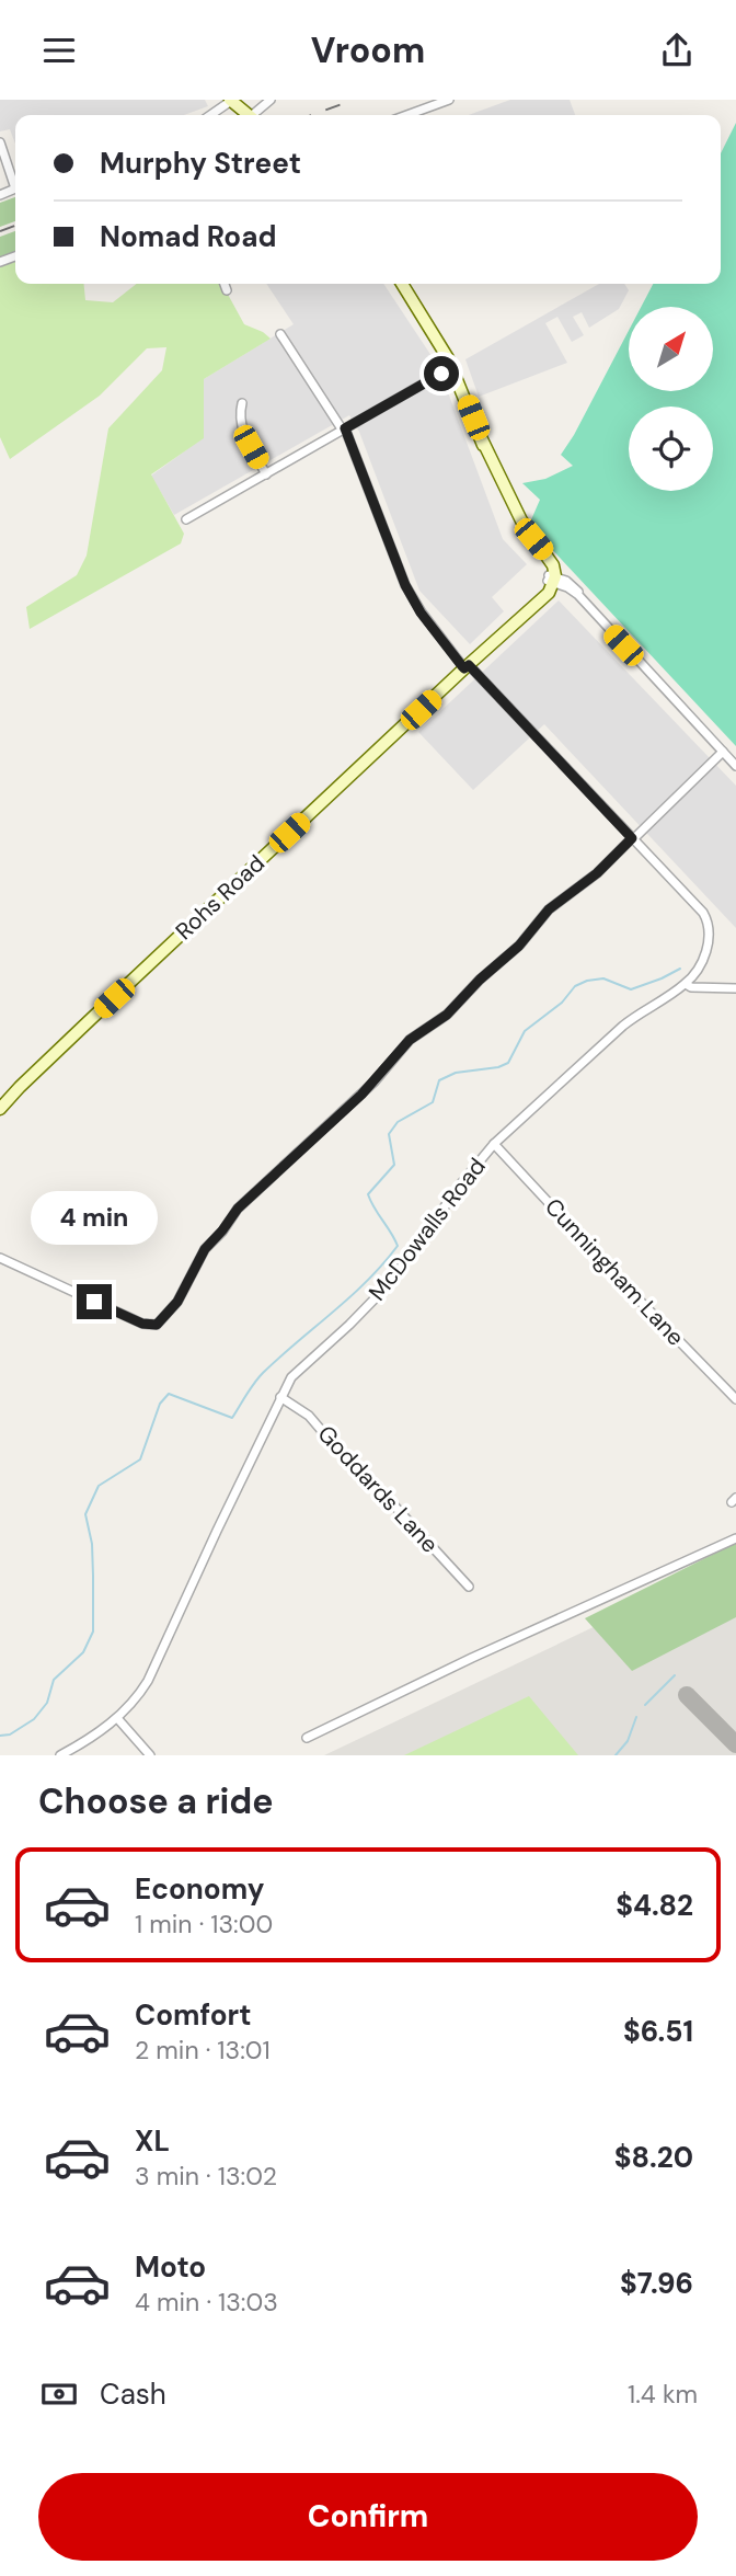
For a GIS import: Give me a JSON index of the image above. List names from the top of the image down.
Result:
{
  "streets": {
    "street": [
      "Rohs Road",
      "McDowalls Road",
      "Cunningham Lane",
      "Goddards Lane"
    ]
  },
  "crossings": [
    ["McDowalls Road", "Cunningham Lane"],
    ["McDowalls Road", "Goddards Lane"]
  ],
  "north": "top right",
  "page": {
    "header": "Vroom",
    "banner": ["Murphy Street", "Nomad Road"],
    "bubble": "4 min",
    "heading": "Choose a ride",
    "list": [
      {
        "name": "Economy",
        "note": "1 min · 13:00",
        "value": "$4.82"
      },
      {
        "name": "Comfort",
        "note": "2 min · 13:01",
        "value": "$6.51"
      },
      {
        "name": "XL",
        "note": "3 min · 13:02",
        "value": "$8.20"
      },
      {
        "name": "Moto",
        "note": "4 min · 13:03",
        "value": "$7.96"
      }
    ],
    "pay": ["Cash", "1.4 km"],
    "buttons": "Confirm"
  }
}
